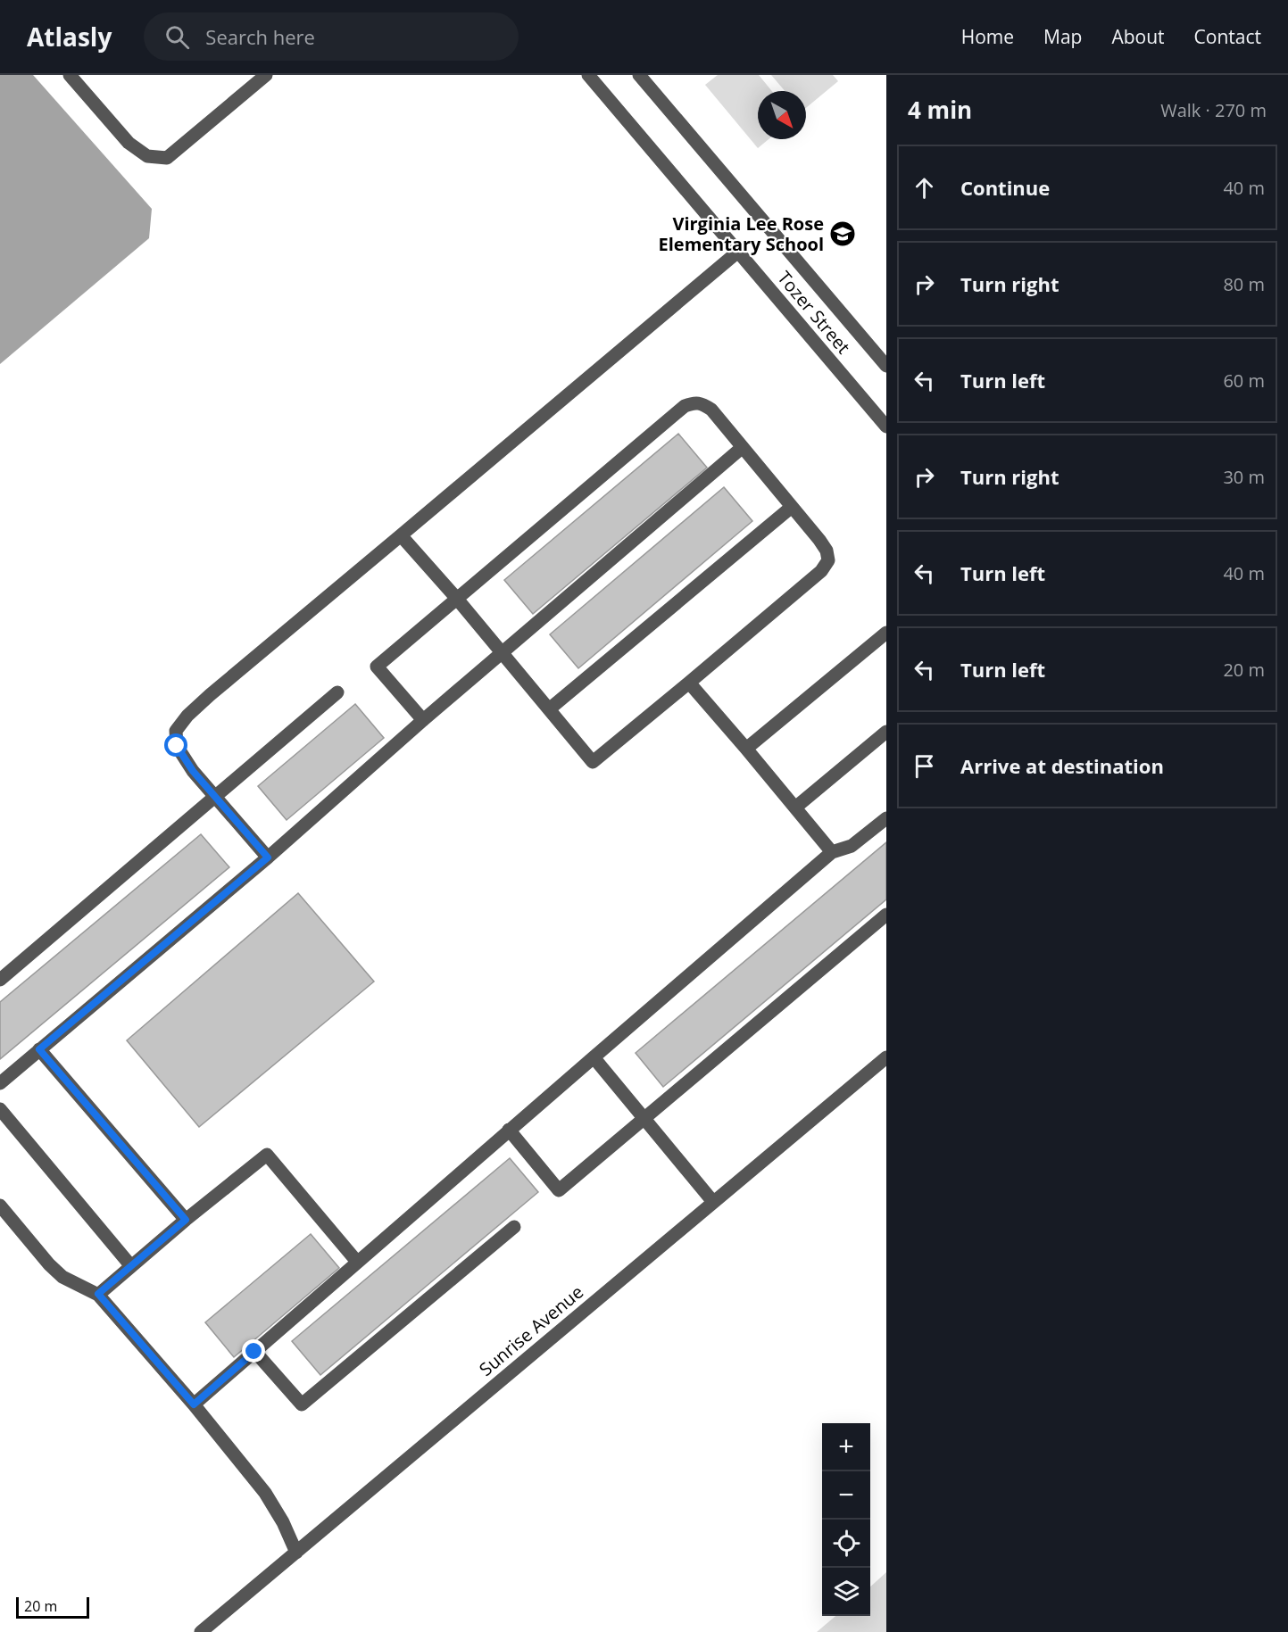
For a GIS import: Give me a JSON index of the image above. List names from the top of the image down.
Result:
{
  "streets": {
    "street": ["Tozer Street", "Sunrise Avenue"]
  },
  "places": {
    "school or university": ["Virginia Lee Rose Elementary School"]
  },
  "scale_bar": "20 m",
  "north": "bottom right",
  "page": {
    "header": "Atlasly",
    "search": "Search here",
    "nav": [
      "Home",
      "Map",
      "About",
      "Contact"
    ],
    "heading": ["4 min", "Walk · 270 m"],
    "list": [
      ["Continue", "40 m"],
      ["Turn right", "80 m"],
      ["Turn left", "60 m"],
      ["Turn right", "30 m"],
      ["Turn left", "40 m"],
      ["Turn left", "20 m"],
      "Arrive at destination"
    ],
    "map_buttons": ["+", "−"],
    "scale": "20 m"
  }
}
